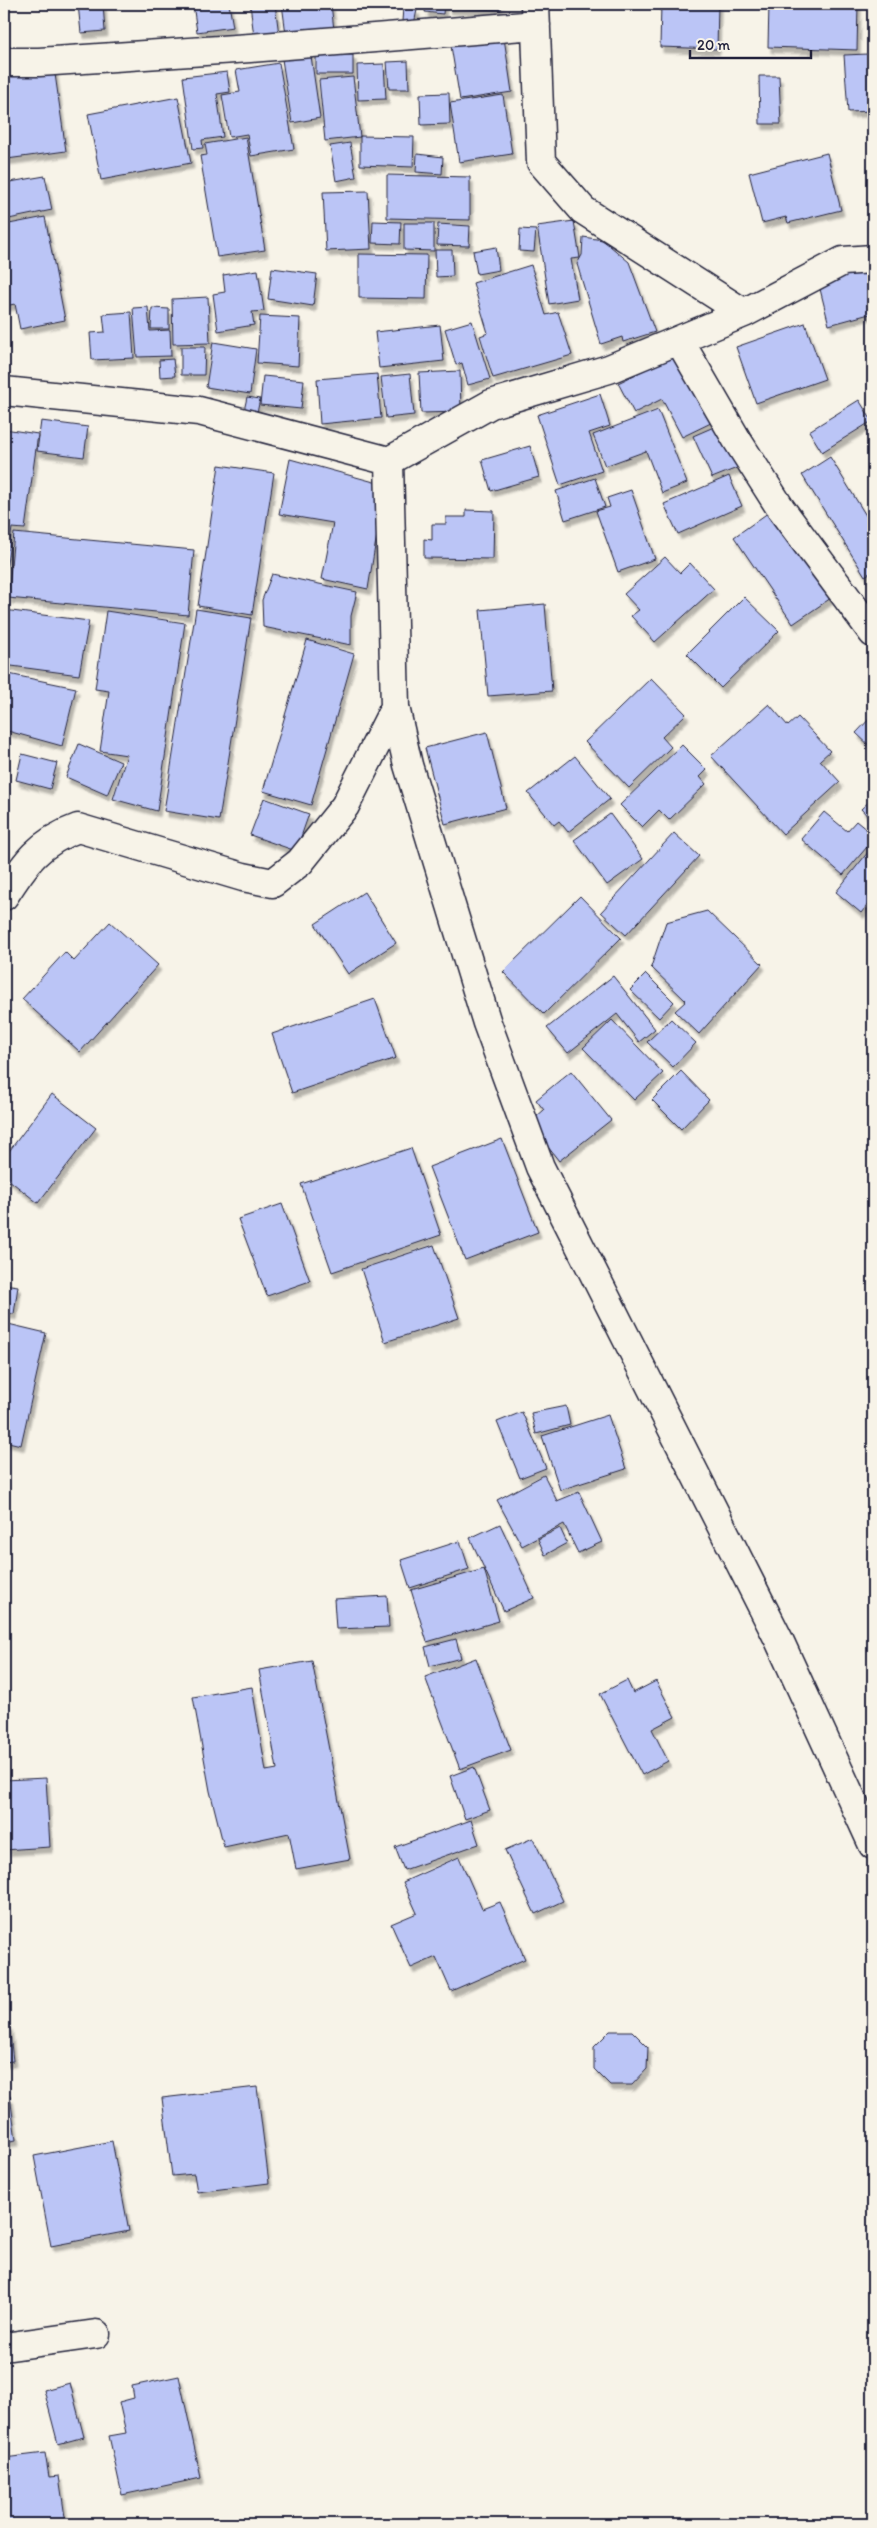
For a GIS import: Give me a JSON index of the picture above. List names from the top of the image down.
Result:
{
  "scale_bar": "20 m"
}
